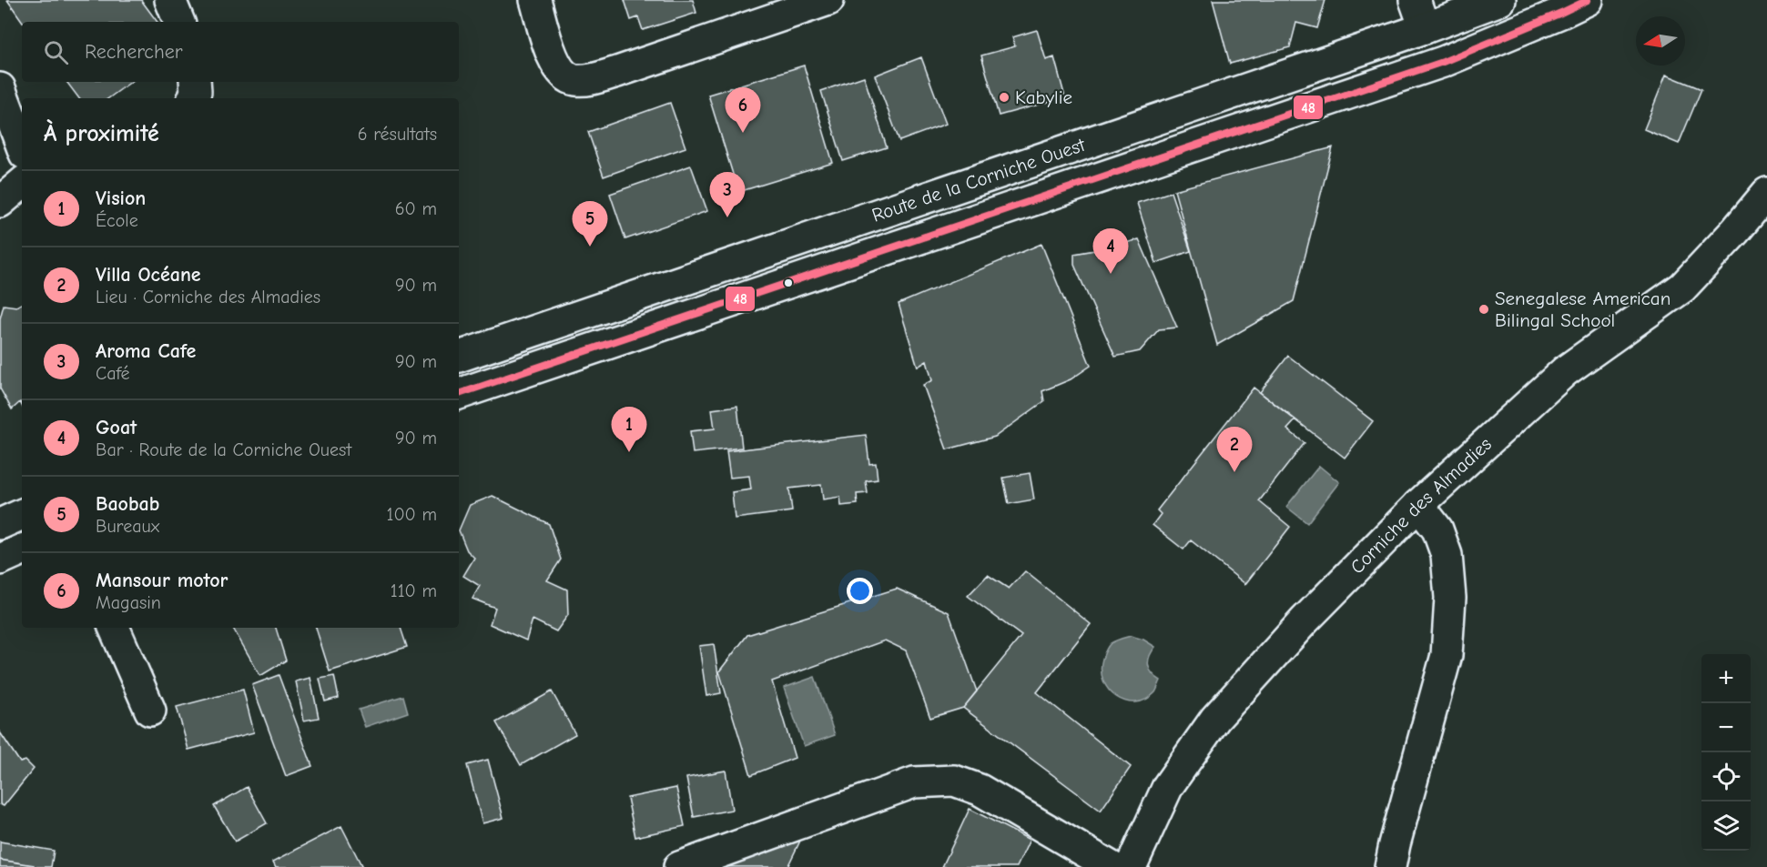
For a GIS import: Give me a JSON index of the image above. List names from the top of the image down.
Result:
{
  "streets": {
    "main road": ["Route de la Corniche Ouest", "Corniche des Almadies"]
  },
  "places": ["Kabylie", "Senegalese American Bilingal School"],
  "lines": ["transit line 48"],
  "north": "left",
  "page": {
    "search": "Rechercher",
    "pins": [
      "6",
      "3",
      "5",
      "4",
      "1",
      "2"
    ],
    "heading": ["À proximité", "6 résultats"],
    "list": [
      {
        "mark": "1",
        "name": "Vision",
        "note": "École",
        "value": "60 m"
      },
      {
        "mark": "2",
        "name": "Villa Océane",
        "note": "Lieu · Corniche des Almadies",
        "value": "90 m"
      },
      {
        "mark": "3",
        "name": "Aroma Cafe",
        "note": "Café",
        "value": "90 m"
      },
      {
        "mark": "4",
        "name": "Goat",
        "note": "Bar · Route de la Corniche Ouest",
        "value": "90 m"
      },
      {
        "mark": "5",
        "name": "Baobab",
        "note": "Bureaux",
        "value": "100 m"
      },
      {
        "mark": "6",
        "name": "Mansour motor",
        "note": "Magasin",
        "value": "110 m"
      }
    ],
    "map_buttons": ["+", "−"]
  }
}
